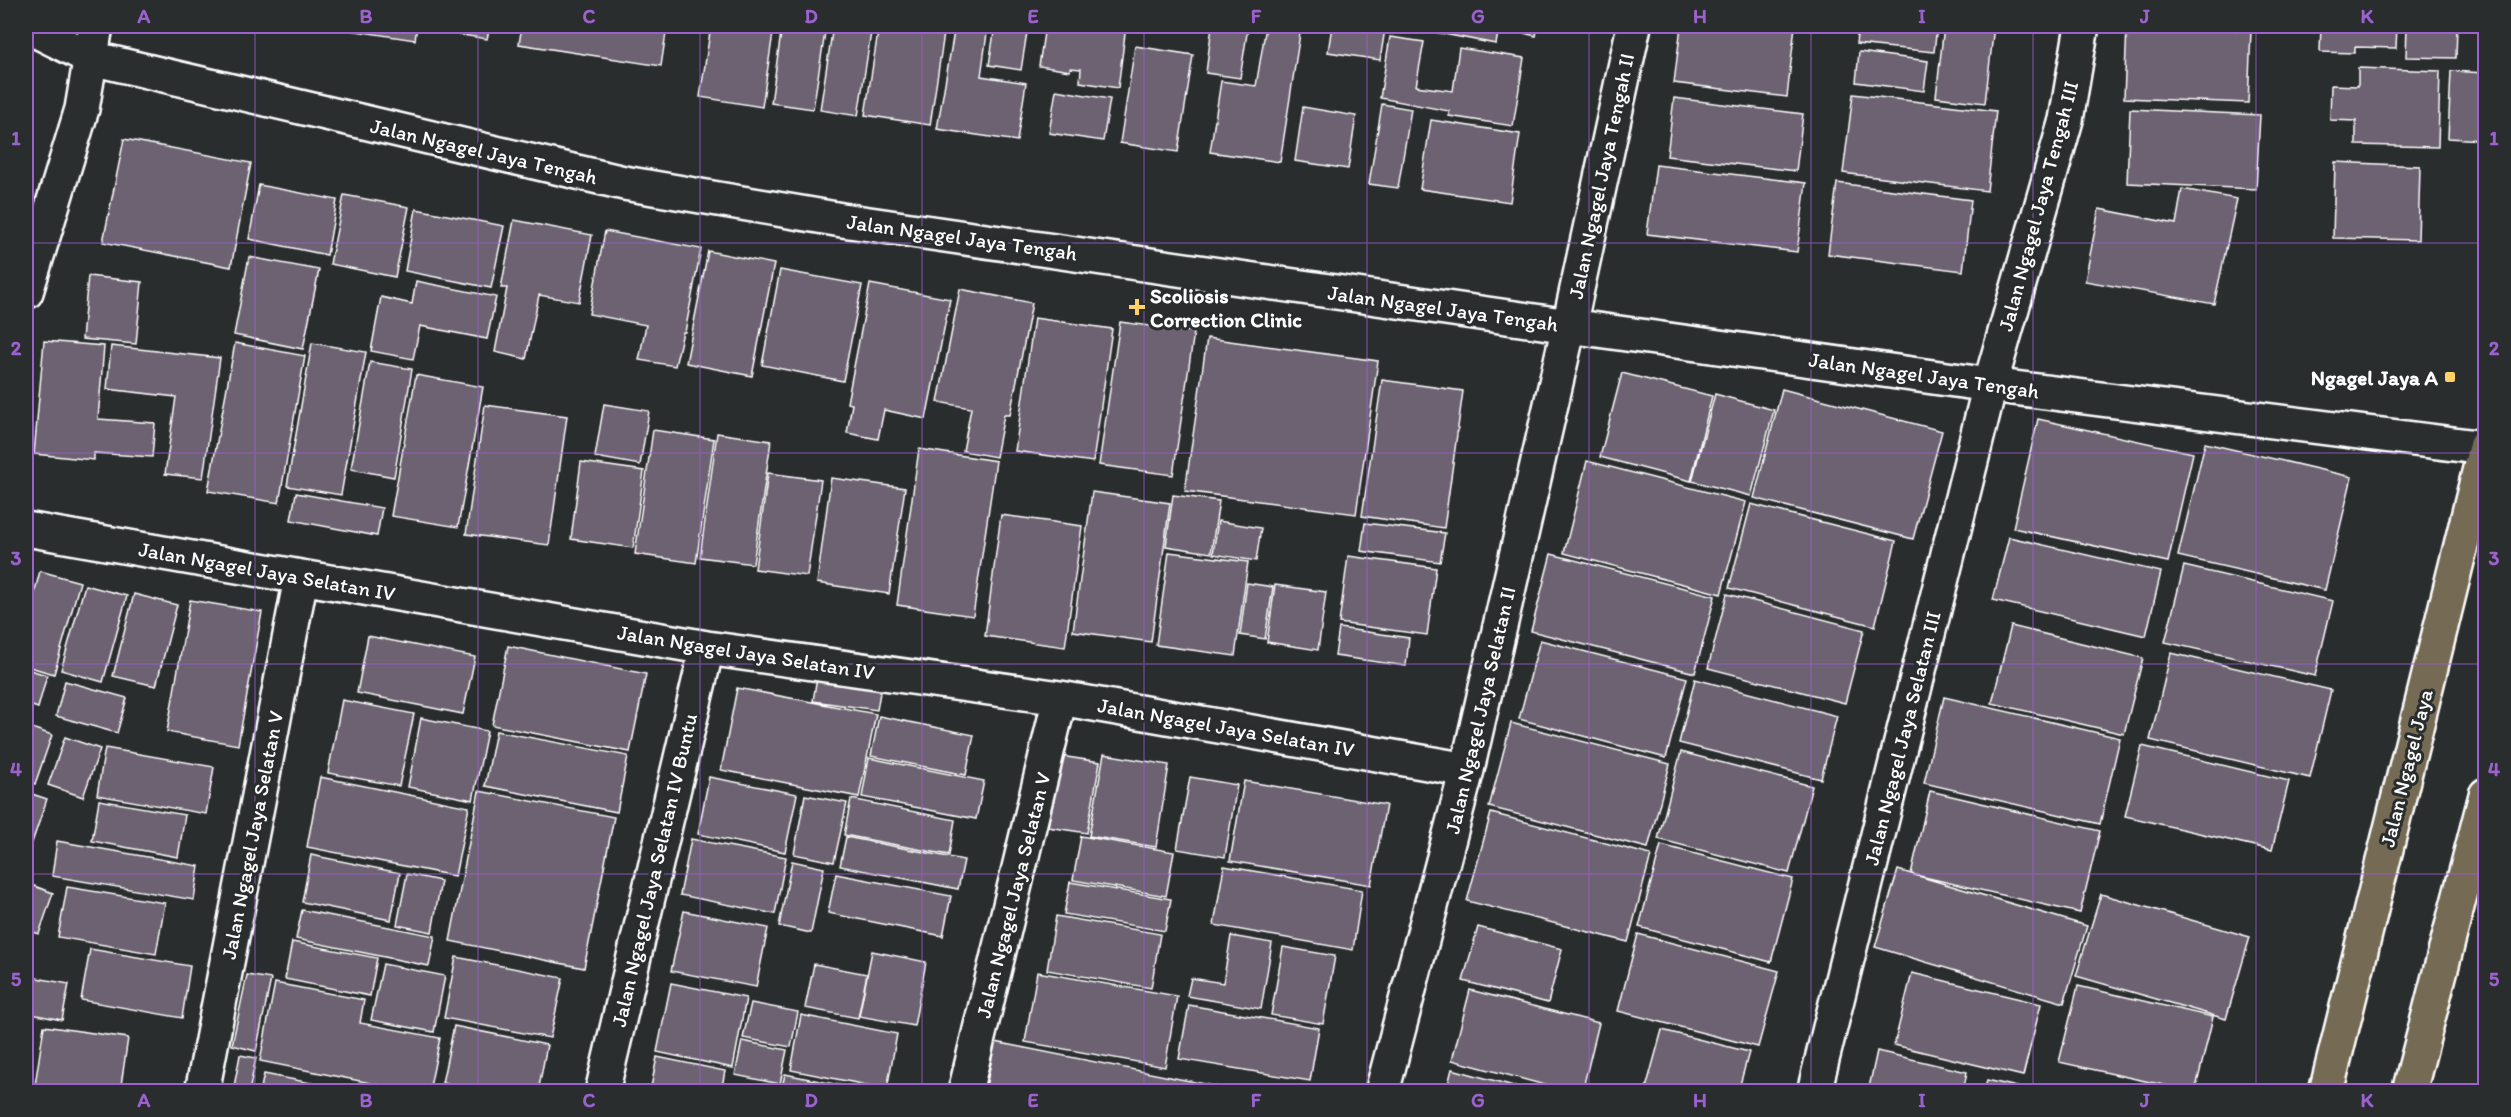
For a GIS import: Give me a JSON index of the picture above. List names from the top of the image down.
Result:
{
  "streets": {
    "main road": ["Jalan Ngagel Jaya"],
    "street": [
      "Jalan Ngagel Jaya Tengah",
      "Jalan Ngagel Jaya Tengah II",
      "Jalan Ngagel Jaya Tengah III",
      "Jalan Ngagel Jaya Selatan IV",
      "Jalan Ngagel Jaya Selatan II",
      "Jalan Ngagel Jaya Selatan III",
      "Jalan Ngagel Jaya Selatan V",
      "Jalan Ngagel Jaya Selatan IV Buntu"
    ]
  },
  "crossings": [
    ["Jalan Ngagel Jaya Tengah", "Jalan Ngagel Jaya Tengah II"],
    ["Jalan Ngagel Jaya Tengah", "Jalan Ngagel Jaya Tengah III"],
    ["Jalan Ngagel Jaya Tengah", "Jalan Ngagel Jaya Selatan II"],
    ["Jalan Ngagel Jaya Tengah", "Jalan Ngagel Jaya Selatan III"],
    ["Jalan Ngagel Jaya Tengah", "Jalan Ngagel Jaya"],
    ["Jalan Ngagel Jaya Tengah II", "Jalan Ngagel Jaya Selatan II"],
    ["Jalan Ngagel Jaya Tengah III", "Jalan Ngagel Jaya Selatan III"],
    ["Jalan Ngagel Jaya Selatan IV", "Jalan Ngagel Jaya Selatan II"],
    ["Jalan Ngagel Jaya Selatan IV", "Jalan Ngagel Jaya Selatan V"],
    ["Jalan Ngagel Jaya Selatan IV", "Jalan Ngagel Jaya Selatan IV Buntu"]
  ],
  "places": {
    "health": ["Scoliosis Correction Clinic"],
    "transit": ["Ngagel Jaya A"]
  },
  "grid": {
    "columns": [
      "A",
      "B",
      "C",
      "D",
      "E",
      "F",
      "G",
      "H",
      "I",
      "J",
      "K"
    ],
    "rows": [
      "1",
      "2",
      "3",
      "4",
      "5"
    ]
  }
}
